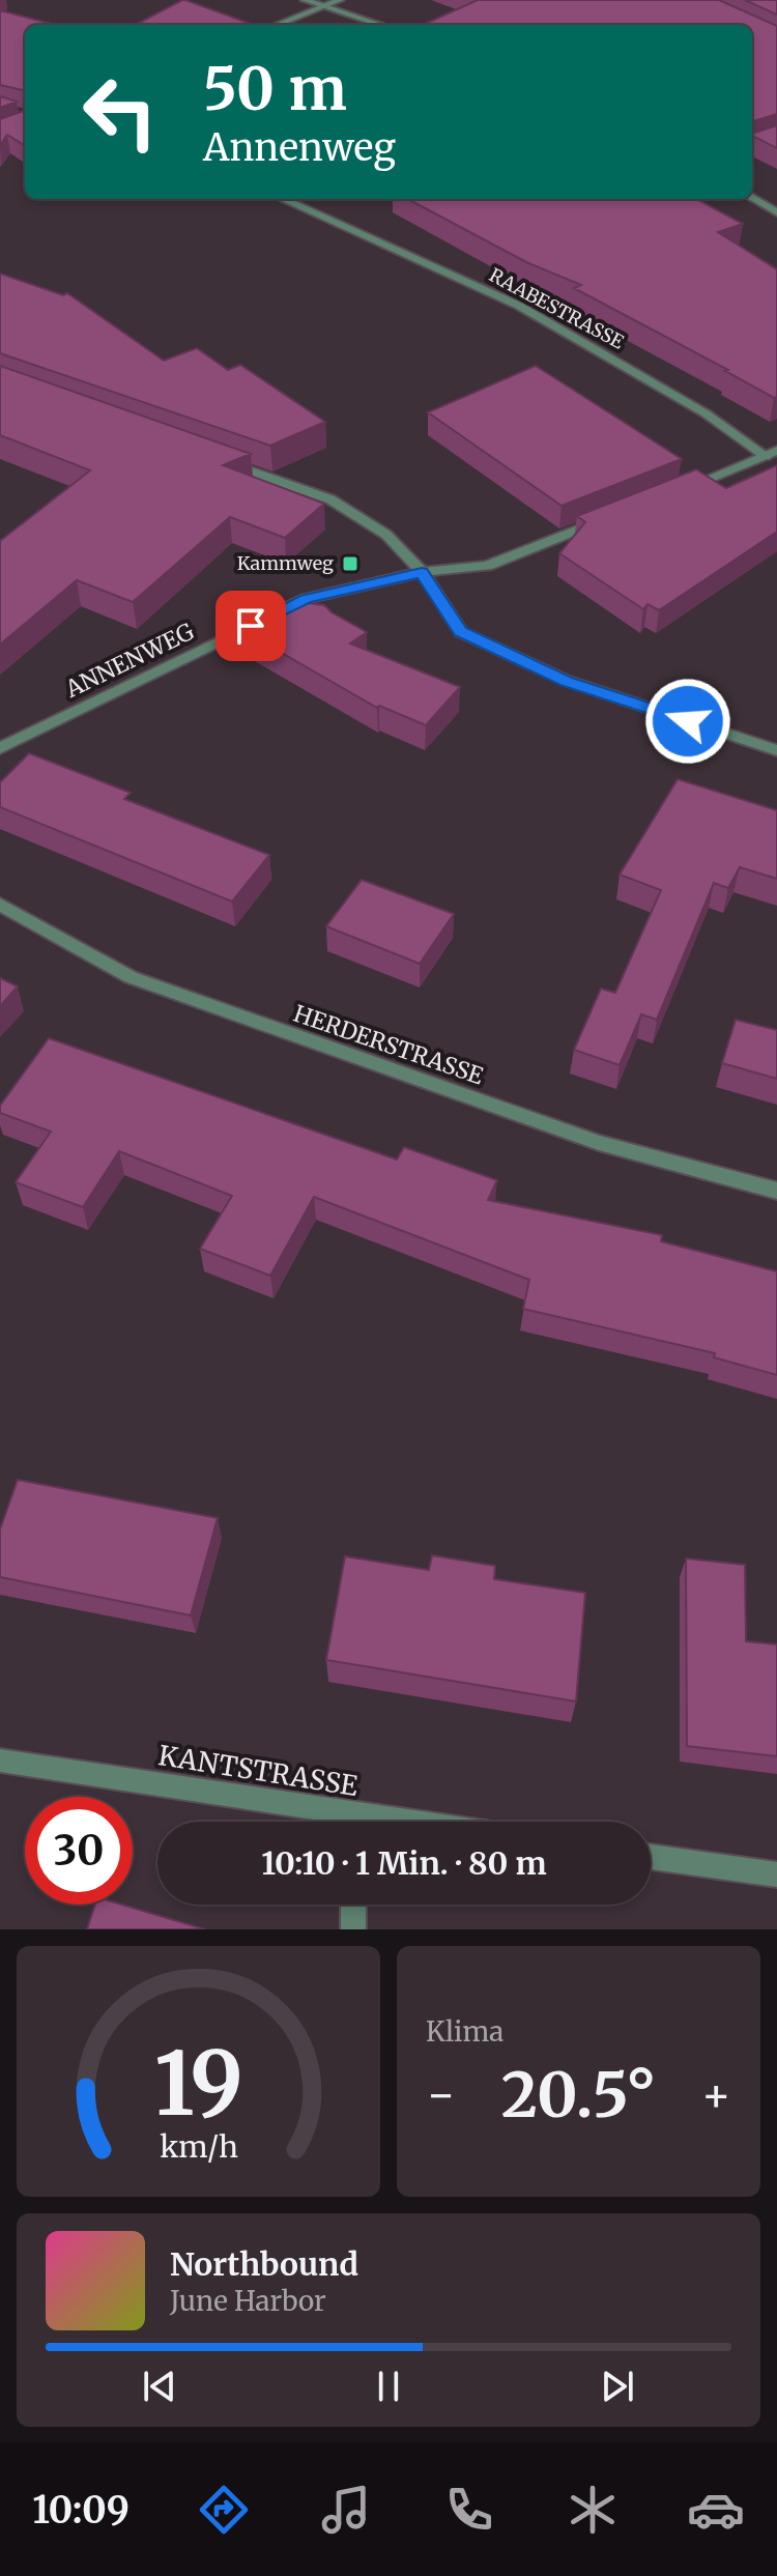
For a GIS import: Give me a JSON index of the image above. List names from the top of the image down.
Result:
{
  "streets": {
    "street": [
      "RAABESTRASSE",
      "ANNENWEG",
      "HERDERSTRASSE",
      "KANTSTRASSE"
    ]
  },
  "places": {
    "transit": ["Kammweg"]
  },
  "page": {
    "turn": ["50 m", "Annenweg"],
    "limit": "30",
    "trip": "10:10 · 1 Min. · 80 m",
    "tile": "Klima",
    "heat": ["−", "20.5°", "+"],
    "song": ["Northbound", "June Harbor"],
    "tabs": "10:09",
    "gauge": ["19", "km/h"]
  }
}
